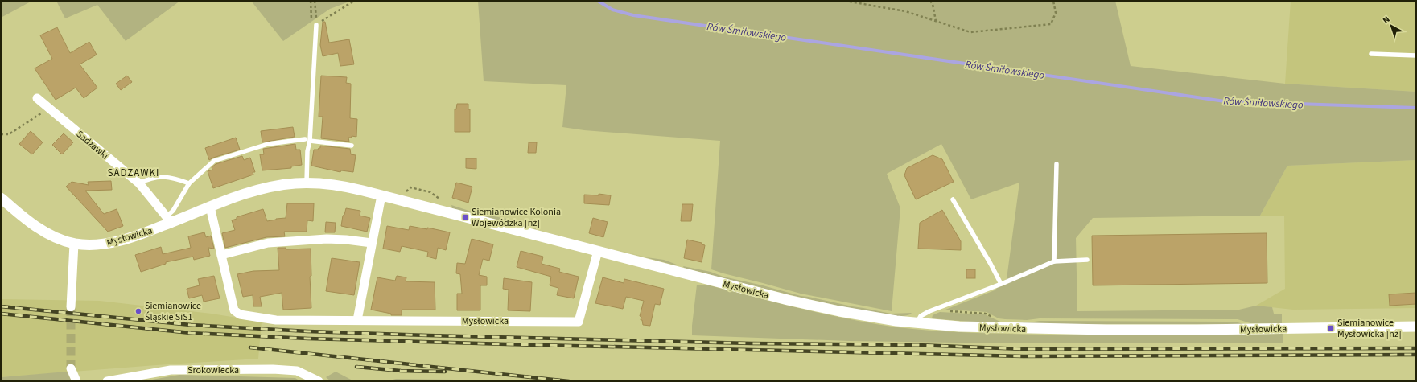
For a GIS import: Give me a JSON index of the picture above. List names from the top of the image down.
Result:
{
  "streets": {
    "street": ["Sadzawki", "Mysłowicka", "Srokowiecka"]
  },
  "crossings": [
    ["Sadzawki", "Mysłowicka"]
  ],
  "districts": ["SADZAWKI"],
  "water": ["Rów Śmiłowskiego"],
  "places": {
    "transit": ["Siemianowice Kolonia Wojewódzka [nż]", "Siemianowice Mysłowicka [nż]"],
    "other": ["Siemianowice Śląskie SiS1"]
  },
  "north": "top left"
}
